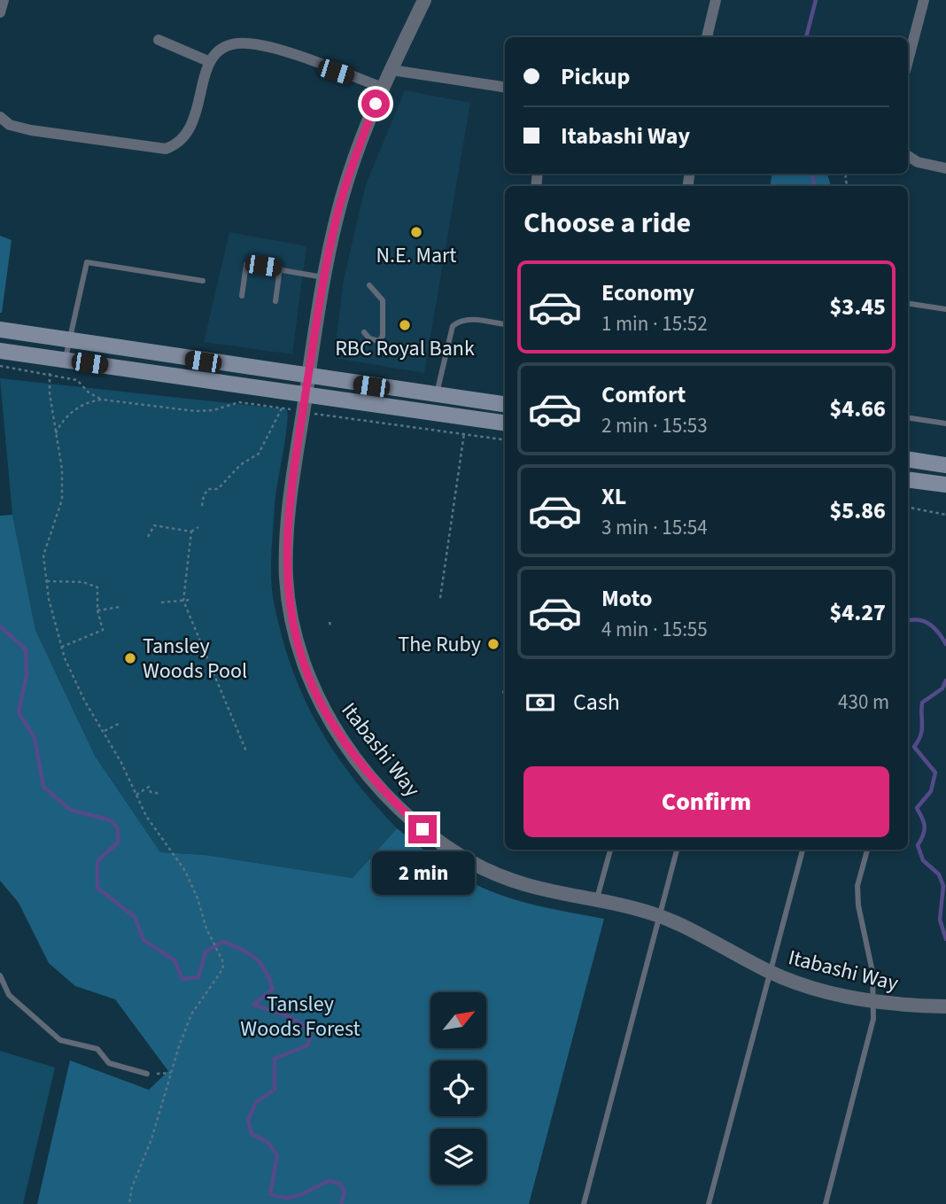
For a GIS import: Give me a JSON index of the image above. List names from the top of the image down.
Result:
{
  "streets": {
    "street": ["Itabashi Way"]
  },
  "parks": ["Tansley Woods Forest"],
  "places": [
    "N.E. Mart",
    "RBC Royal Bank",
    "The Ruby",
    "Tansley Woods Pool"
  ],
  "north": "top right",
  "page": {
    "banner": ["Pickup", "Itabashi Way"],
    "heading": "Choose a ride",
    "list": [
      {
        "name": "Economy",
        "note": "1 min · 15:52",
        "value": "$3.45"
      },
      {
        "name": "Comfort",
        "note": "2 min · 15:53",
        "value": "$4.66"
      },
      {
        "name": "XL",
        "note": "3 min · 15:54",
        "value": "$5.86"
      },
      {
        "name": "Moto",
        "note": "4 min · 15:55",
        "value": "$4.27"
      }
    ],
    "pay": ["Cash", "430 m"],
    "buttons": "Confirm",
    "bubble": "2 min"
  }
}
